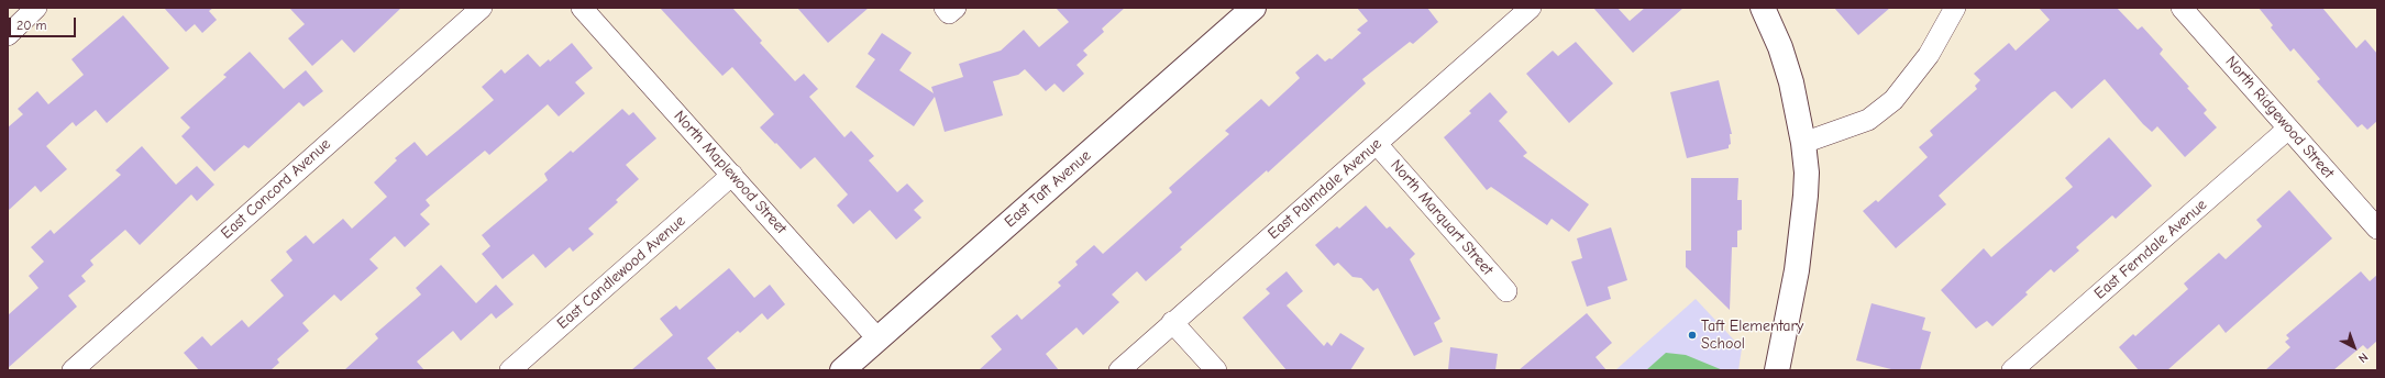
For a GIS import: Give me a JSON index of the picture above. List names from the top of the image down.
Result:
{
  "streets": {
    "main road": ["East Taft Avenue"],
    "street": [
      "North Ridgewood Street",
      "North Maplewood Street",
      "East Concord Avenue",
      "East Palmdale Avenue",
      "North Marquart Street",
      "East Ferndale Avenue",
      "East Candlewood Avenue"
    ]
  },
  "crossings": [
    ["North Ridgewood Street", "East Ferndale Avenue"],
    ["North Maplewood Street", "East Taft Avenue"],
    ["North Maplewood Street", "East Candlewood Avenue"],
    ["East Palmdale Avenue", "North Marquart Street"]
  ],
  "places": ["Taft Elementary School"],
  "scale_bar": "20 m",
  "north": "bottom right"
}
